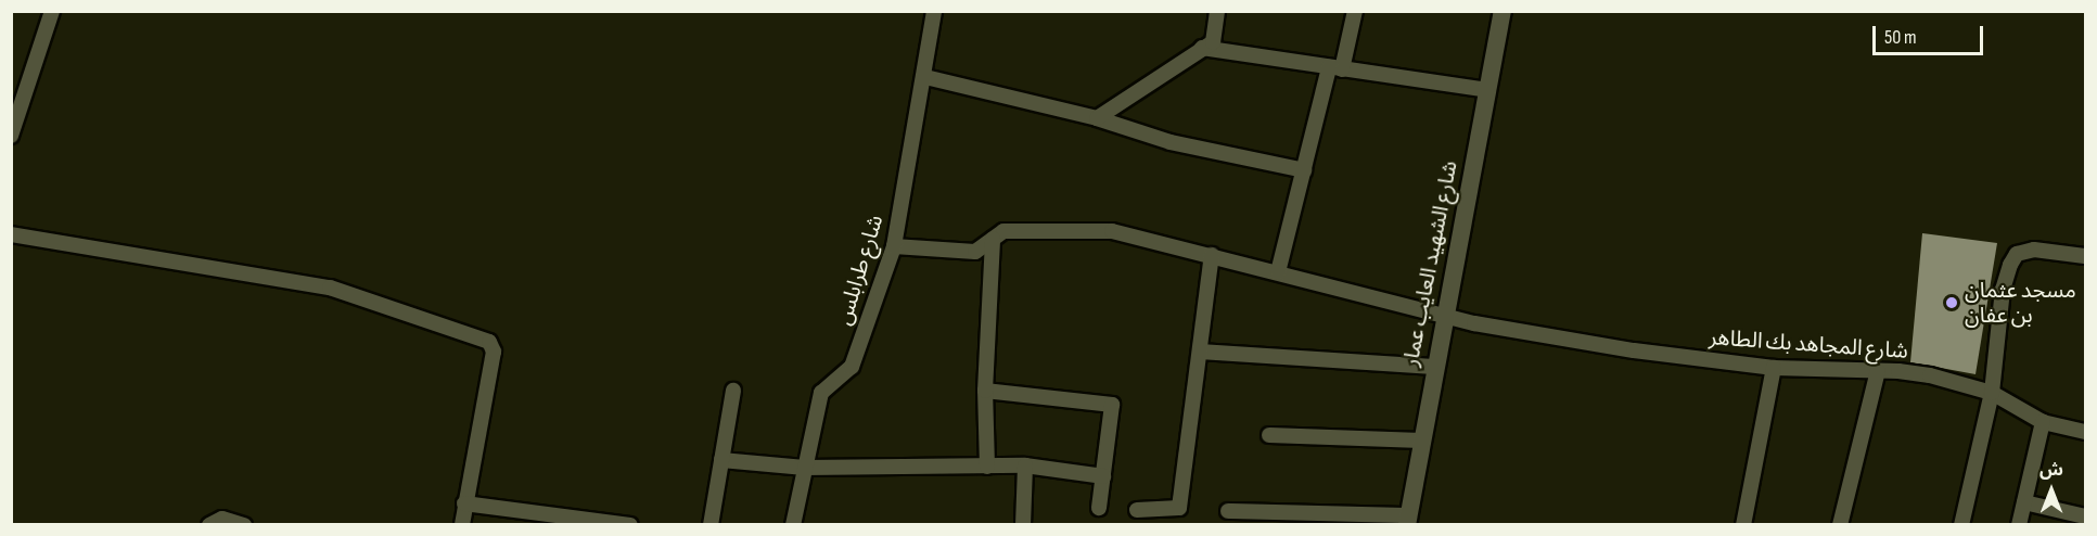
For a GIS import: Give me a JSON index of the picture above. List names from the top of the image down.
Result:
{
  "streets": {
    "street": ["شارع الشهيد العايب عمار", "شارع طرابلس", "شارع المجاهد بك الطاهر"]
  },
  "crossings": [
    ["شارع الشهيد العايب عمار", "شارع المجاهد بك الطاهر"],
    ["شارع طرابلس", "شارع المجاهد بك الطاهر"]
  ],
  "places": ["مسجد عثمان بن عفان"],
  "scale_bar": "50 m",
  "north": "top"
}
